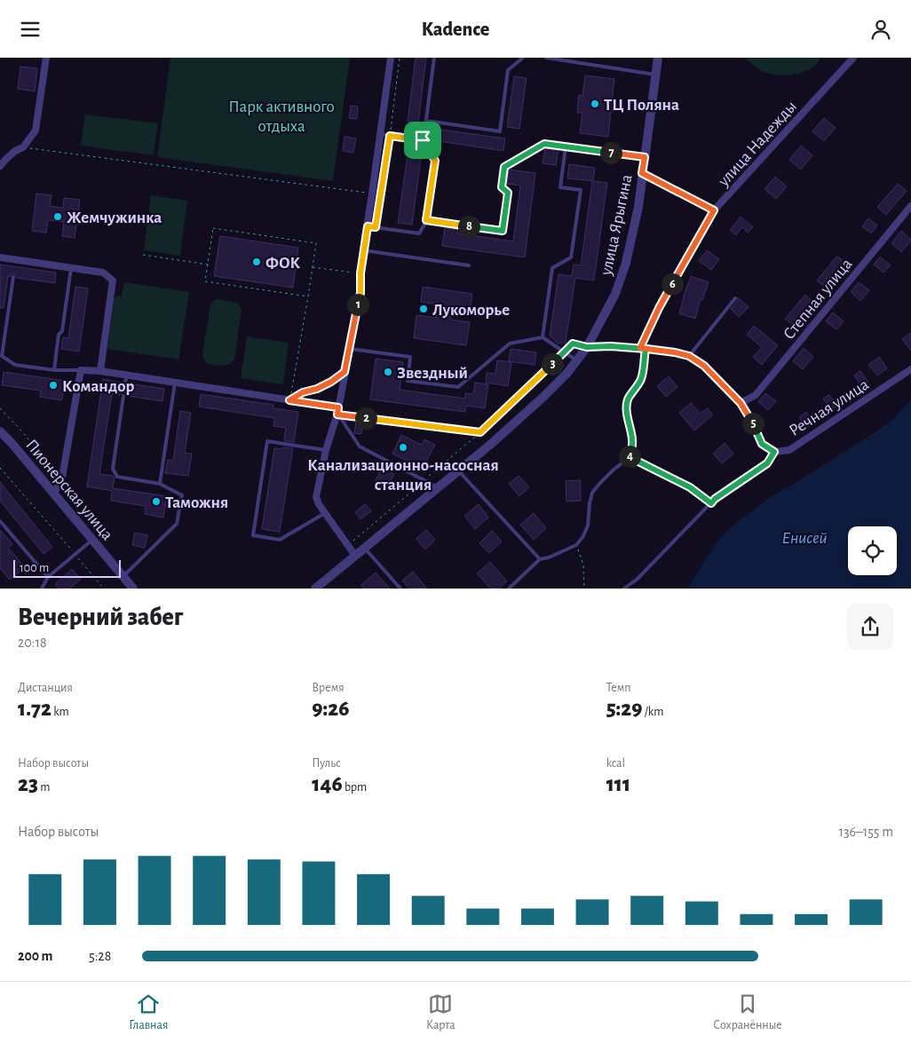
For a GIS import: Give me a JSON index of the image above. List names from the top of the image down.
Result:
{
  "streets": {
    "street": [
      "улица Надежды",
      "улица Ярыгина",
      "Степная улица",
      "Речная улица",
      "Пионерская улица"
    ]
  },
  "water": ["Енисей"],
  "parks": ["Парк активного отдыха"],
  "places": [
    "ТЦ Поляна",
    "Жемчужинка",
    "ФОК",
    "Лукоморье",
    "Звездный",
    "Командор",
    "Канализационно-насосная станция",
    "Таможня"
  ],
  "scale_bar": "100 m",
  "page": {
    "header": "Kadence",
    "pins": [
      "7",
      "8",
      "6",
      "1",
      "3",
      "2",
      "5",
      "4"
    ],
    "scale": "100 m",
    "heading": ["Вечерний забег", "20:18"],
    "stats": [
      ["Дистанция", "1.72 km"],
      ["Время", "9:26"],
      ["Темп", "5:29 /km"],
      ["Набор высоты", "23 m"],
      ["Пульс", "146 bpm"],
      ["kcal", "111"]
    ],
    "chart": ["Набор высоты", "136–155 m"],
    "list": [
      {
        "name": "200 m",
        "note": "5:28"
      }
    ],
    "tabs": ["Главная", "Карта", "Сохранённые"]
  }
}
